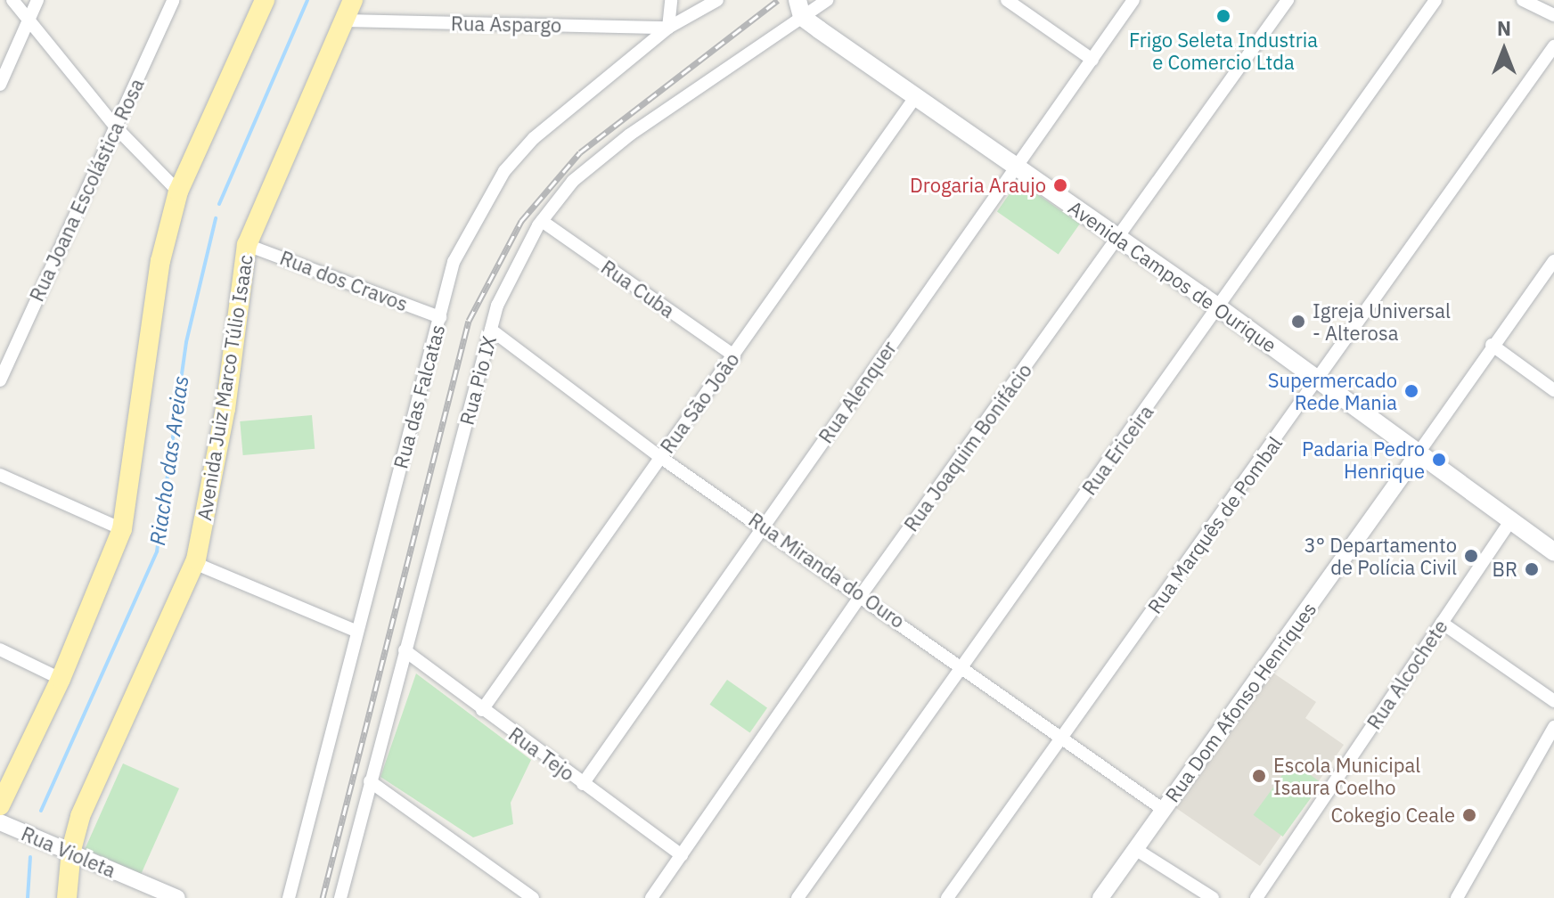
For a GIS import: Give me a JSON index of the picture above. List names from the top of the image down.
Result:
{
  "streets": {
    "main road": ["Avenida Campos de Ourique", "Avenida Juiz Marco Túlio Isaac"],
    "street": [
      "Rua Aspargo",
      "Rua Joana Escolástica Rosa",
      "Rua dos Cravos",
      "Rua Cuba",
      "Rua Pio IX",
      "Rua Alenquer",
      "Rua das Falcatas",
      "Rua São João",
      "Rua Joaquim Bonifácio",
      "Rua Ericeira",
      "Rua Marquês de Pombal",
      "Rua Miranda do Ouro",
      "Rua Alcochete",
      "Rua Dom Afonso Henriques",
      "Rua Tejo",
      "Rua Violeta"
    ]
  },
  "crossings": [
    ["Rua Aspargo", "Avenida Juiz Marco Túlio Isaac"],
    ["Rua Aspargo", "Rua das Falcatas"],
    ["Avenida Campos de Ourique", "Rua Pio IX"],
    ["Avenida Campos de Ourique", "Rua Alenquer"],
    ["Avenida Campos de Ourique", "Rua São João"],
    ["Avenida Campos de Ourique", "Rua Joaquim Bonifácio"],
    ["Avenida Campos de Ourique", "Rua Ericeira"],
    ["Avenida Campos de Ourique", "Rua Marquês de Pombal"],
    ["Avenida Campos de Ourique", "Rua Alcochete"],
    ["Avenida Campos de Ourique", "Rua Dom Afonso Henriques"],
    ["Rua dos Cravos", "Avenida Juiz Marco Túlio Isaac"],
    ["Rua dos Cravos", "Rua das Falcatas"],
    ["Rua Cuba", "Rua Pio IX"],
    ["Rua Cuba", "Rua São João"],
    ["Rua Pio IX", "Rua Miranda do Ouro"],
    ["Rua Pio IX", "Rua Tejo"],
    ["Avenida Juiz Marco Túlio Isaac", "Rua Violeta"],
    ["Rua Alenquer", "Rua Miranda do Ouro"],
    ["Rua Alenquer", "Rua Tejo"],
    ["Rua São João", "Rua Miranda do Ouro"],
    ["Rua São João", "Rua Tejo"],
    ["Rua Joaquim Bonifácio", "Rua Miranda do Ouro"],
    ["Rua Joaquim Bonifácio", "Rua Tejo"],
    ["Rua Ericeira", "Rua Miranda do Ouro"],
    ["Rua Marquês de Pombal", "Rua Miranda do Ouro"],
    ["Rua Miranda do Ouro", "Rua Dom Afonso Henriques"]
  ],
  "water": ["Riacho das Areias"],
  "places": [
    "Frigo Seleta Industria e Comercio Ltda",
    "Drogaria Araujo",
    "Igreja Universal - Alterosa",
    "Supermercado Rede Mania",
    "Padaria Pedro Henrique",
    "3° Departamento de Polícia Civil",
    "BR",
    "Escola Municipal Isaura Coelho",
    "Cokegio Ceale"
  ],
  "north": "top"
}
